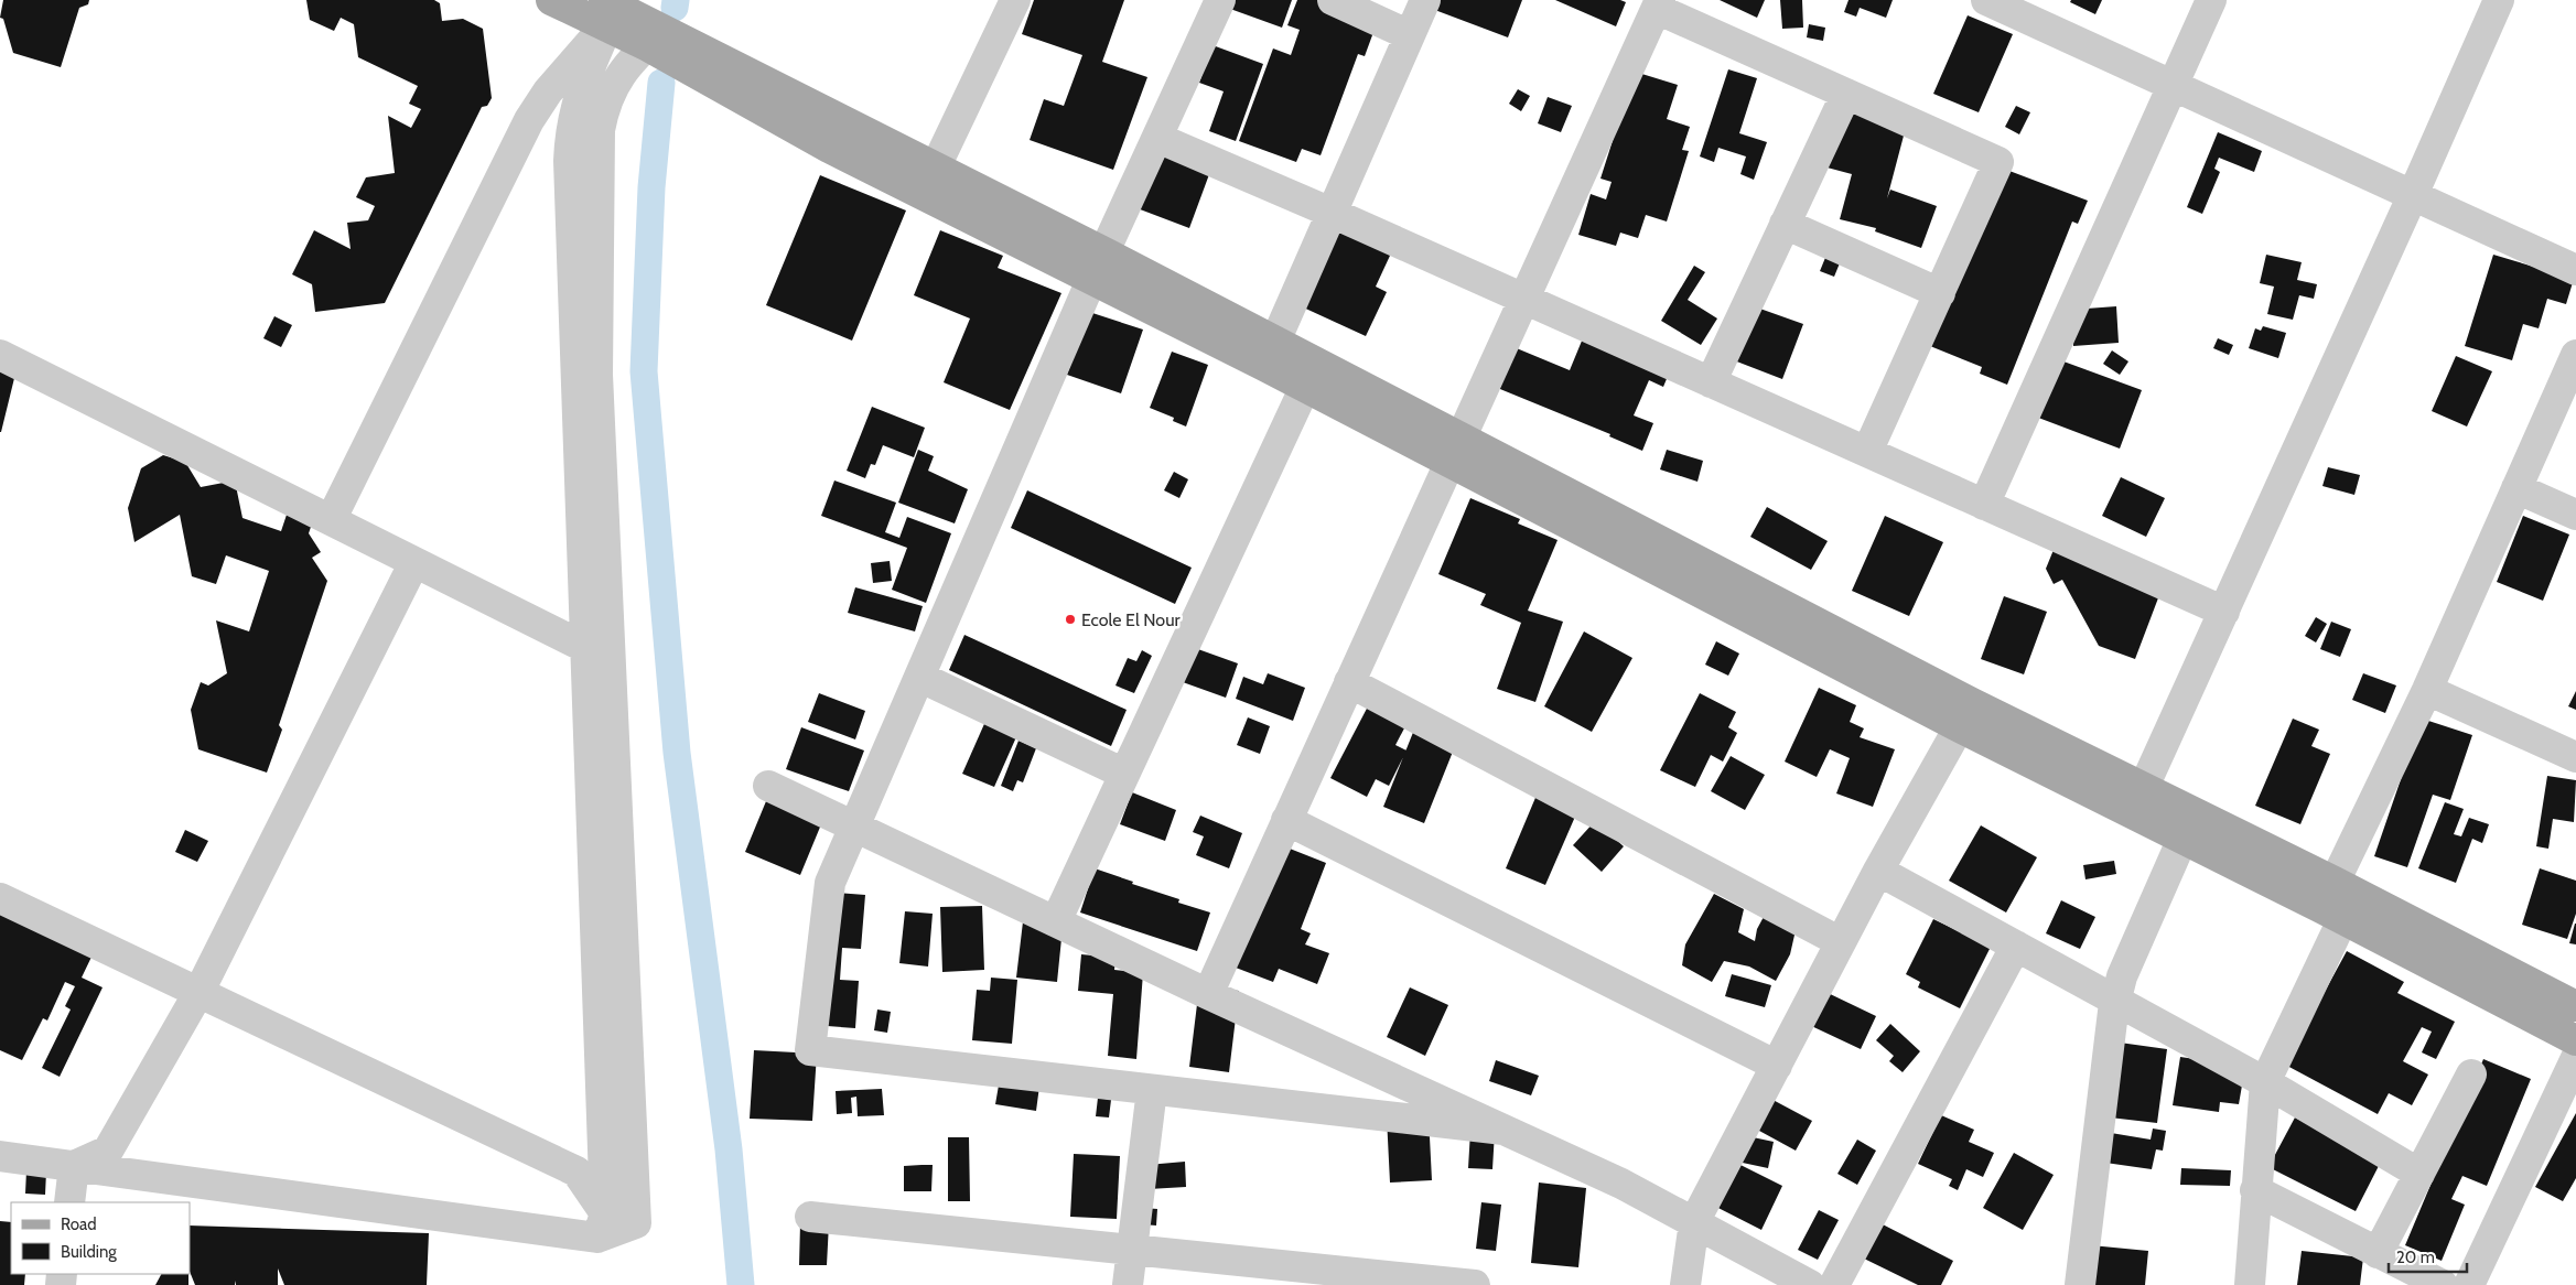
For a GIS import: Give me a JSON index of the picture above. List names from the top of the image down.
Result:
{
  "places": ["Ecole El Nour"],
  "legend": ["Road", "Building"],
  "scale_bar": "20 m"
}
